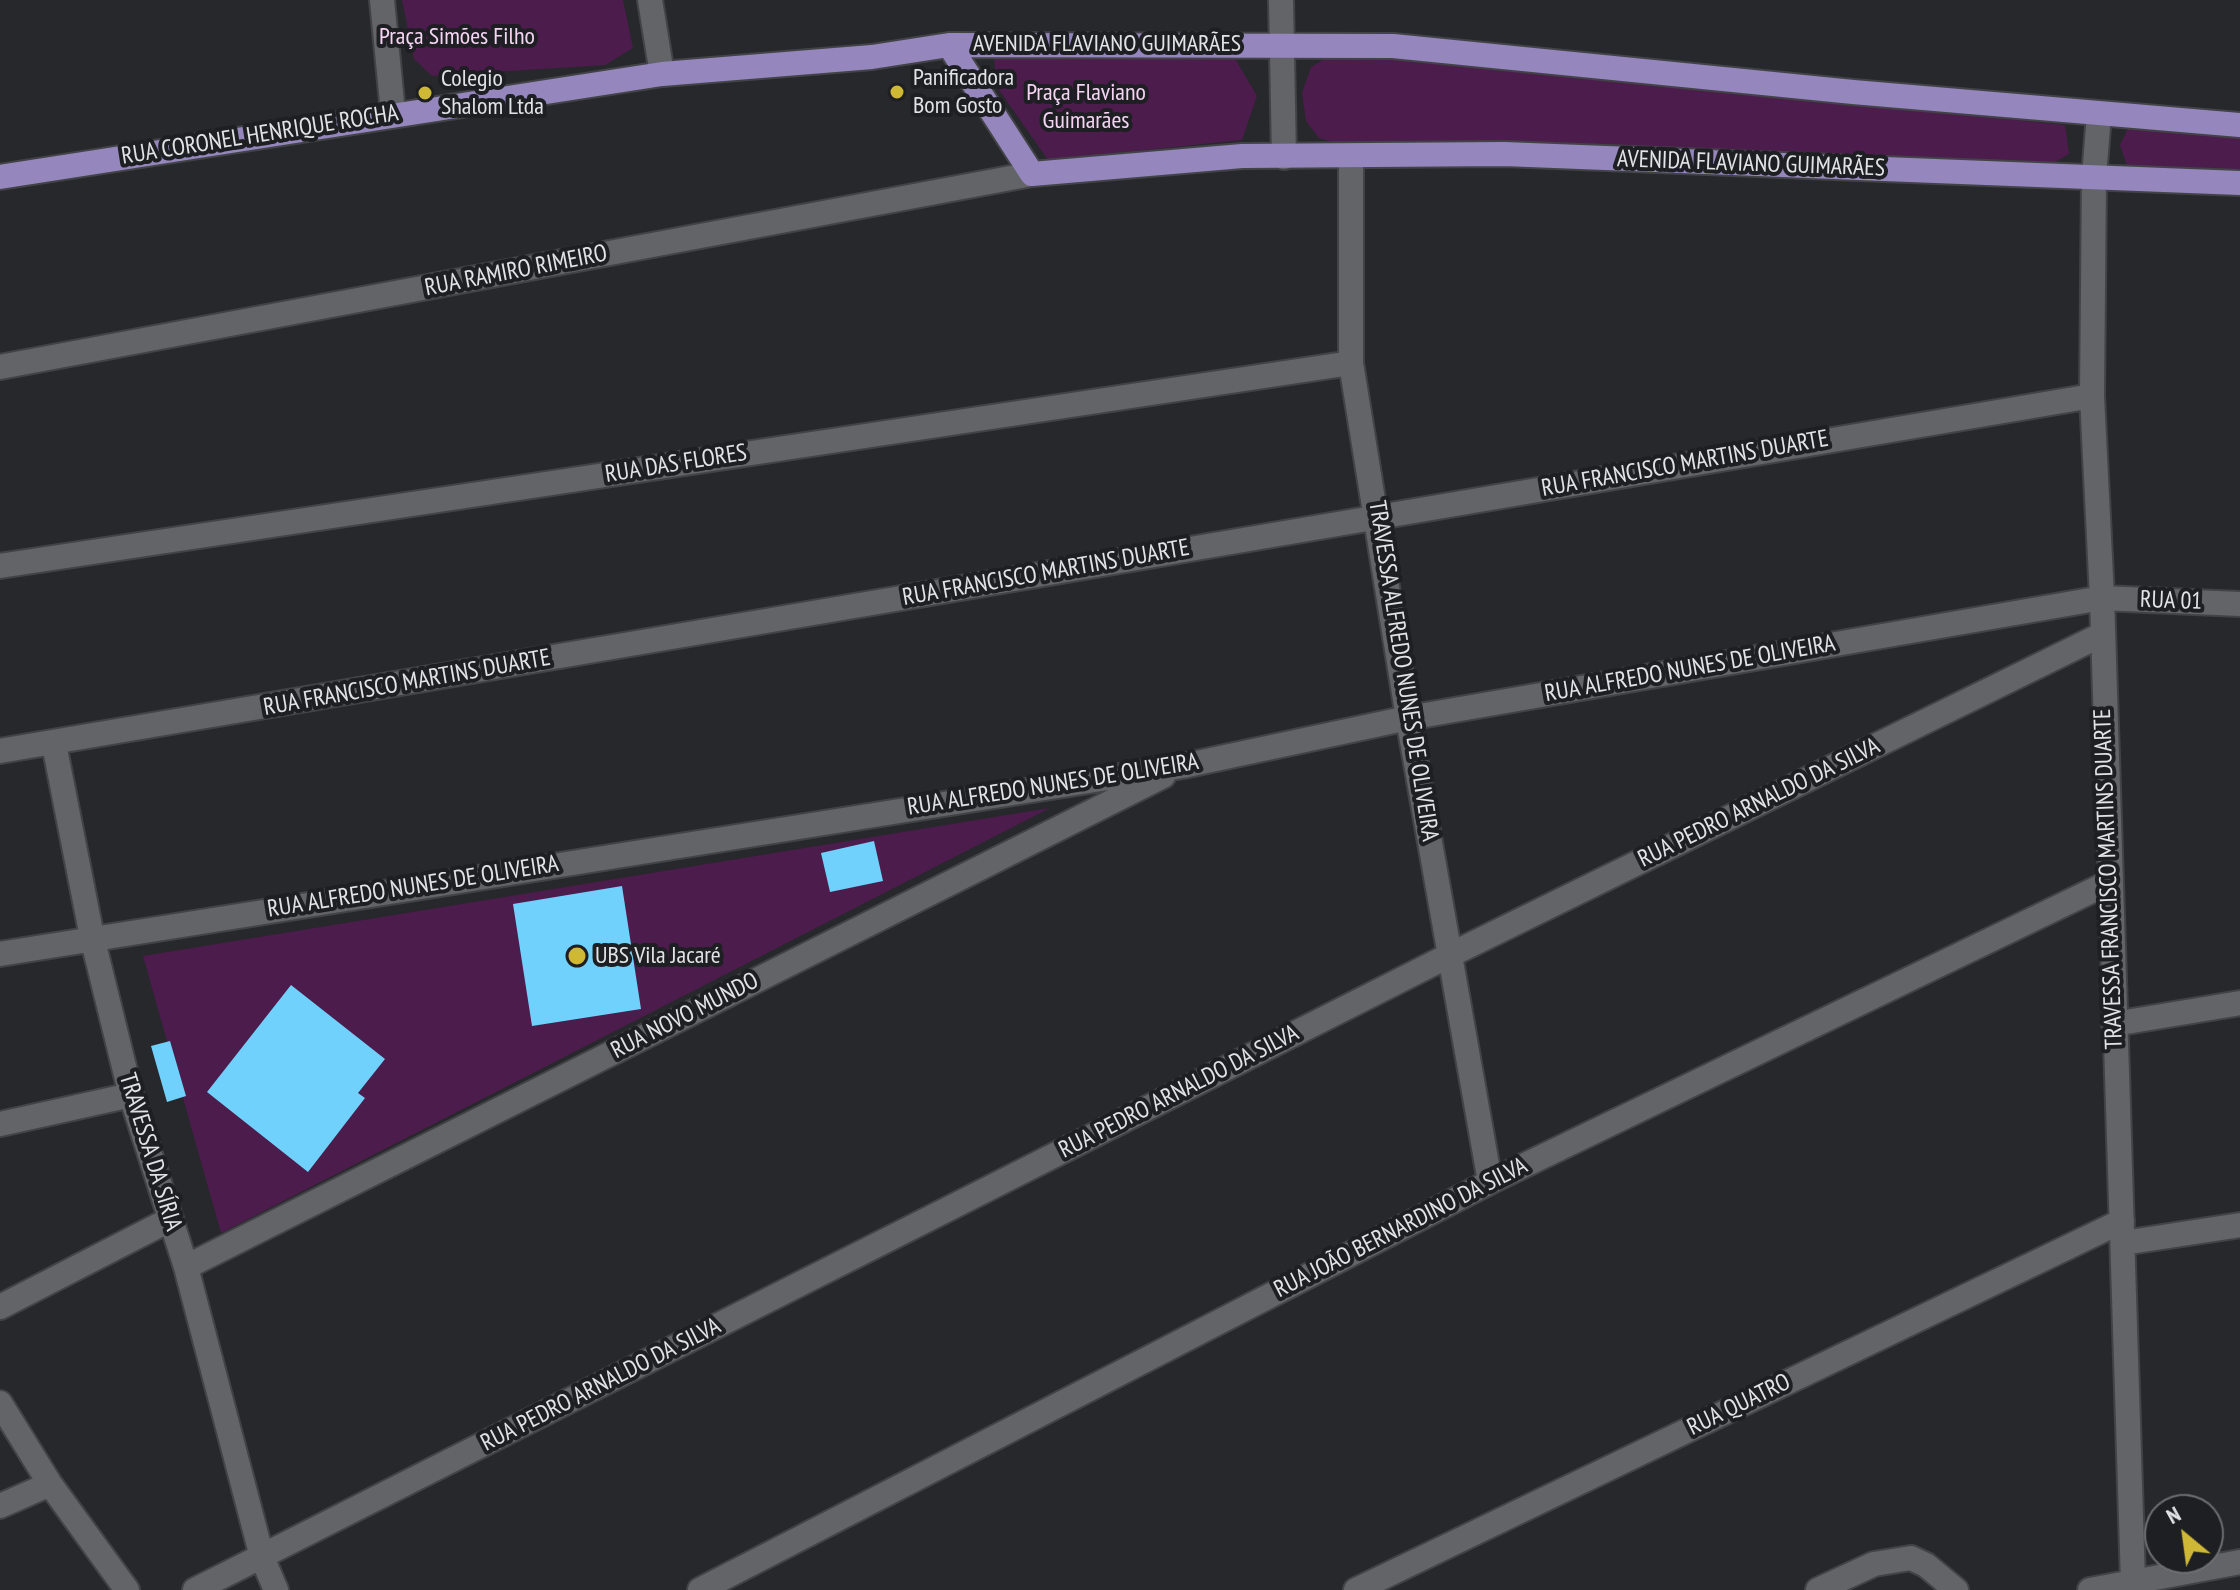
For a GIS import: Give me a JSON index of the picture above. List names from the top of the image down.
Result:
{
  "streets": {
    "main road": ["AVENIDA FLAVIANO GUIMARÃES", "RUA CORONEL HENRIQUE ROCHA"],
    "street": [
      "RUA RAMIRO RIMEIRO",
      "RUA DAS FLORES",
      "RUA FRANCISCO MARTINS DUARTE",
      "RUA 01",
      "RUA ALFREDO NUNES DE OLIVEIRA",
      "TRAVESSA ALFREDO NUNES DE OLIVEIRA",
      "RUA PEDRO ARNALDO DA SILVA",
      "TRAVESSA FRANCISCO MARTINS DUARTE",
      "RUA NOVO MUNDO",
      "TRAVESSA DA SÍRIA",
      "RUA JOÃO BERNARDINO DA SILVA",
      "RUA QUATRO"
    ]
  },
  "crossings": [
    ["AVENIDA FLAVIANO GUIMARÃES", "RUA CORONEL HENRIQUE ROCHA"],
    ["AVENIDA FLAVIANO GUIMARÃES", "RUA RAMIRO RIMEIRO"],
    ["AVENIDA FLAVIANO GUIMARÃES", "TRAVESSA ALFREDO NUNES DE OLIVEIRA"],
    ["AVENIDA FLAVIANO GUIMARÃES", "TRAVESSA FRANCISCO MARTINS DUARTE"],
    ["RUA DAS FLORES", "TRAVESSA ALFREDO NUNES DE OLIVEIRA"],
    ["RUA FRANCISCO MARTINS DUARTE", "TRAVESSA ALFREDO NUNES DE OLIVEIRA"],
    ["RUA FRANCISCO MARTINS DUARTE", "TRAVESSA FRANCISCO MARTINS DUARTE"],
    ["RUA FRANCISCO MARTINS DUARTE", "TRAVESSA DA SÍRIA"],
    ["RUA 01", "RUA ALFREDO NUNES DE OLIVEIRA"],
    ["RUA 01", "TRAVESSA FRANCISCO MARTINS DUARTE"],
    ["RUA ALFREDO NUNES DE OLIVEIRA", "TRAVESSA ALFREDO NUNES DE OLIVEIRA"],
    ["RUA ALFREDO NUNES DE OLIVEIRA", "TRAVESSA FRANCISCO MARTINS DUARTE"],
    ["RUA ALFREDO NUNES DE OLIVEIRA", "RUA NOVO MUNDO"],
    ["RUA ALFREDO NUNES DE OLIVEIRA", "TRAVESSA DA SÍRIA"],
    ["TRAVESSA ALFREDO NUNES DE OLIVEIRA", "RUA PEDRO ARNALDO DA SILVA"],
    ["TRAVESSA ALFREDO NUNES DE OLIVEIRA", "RUA JOÃO BERNARDINO DA SILVA"],
    ["RUA PEDRO ARNALDO DA SILVA", "TRAVESSA FRANCISCO MARTINS DUARTE"],
    ["RUA PEDRO ARNALDO DA SILVA", "TRAVESSA DA SÍRIA"],
    ["TRAVESSA FRANCISCO MARTINS DUARTE", "RUA JOÃO BERNARDINO DA SILVA"],
    ["TRAVESSA FRANCISCO MARTINS DUARTE", "RUA QUATRO"],
    ["RUA NOVO MUNDO", "TRAVESSA DA SÍRIA"]
  ],
  "parks": ["Praça Simões Filho", "Praça Flaviano Guimarães"],
  "places": ["Panificadora Bom Gosto", "Colegio Shalom Ltda", "UBS Vila Jacaré"],
  "north": "top left"
}
